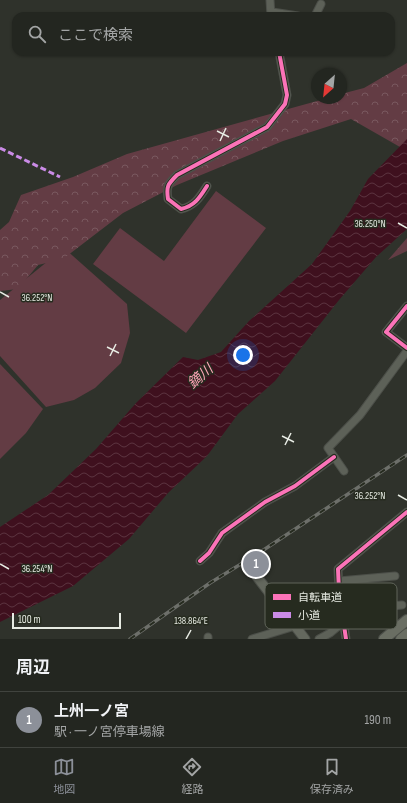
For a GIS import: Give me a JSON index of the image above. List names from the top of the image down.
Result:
{
  "water": ["鏑川"],
  "legend": ["自転車道", "小道"],
  "scale_bar": "100 m",
  "north": "bottom left",
  "page": {
    "search": "ここで検索",
    "pins": "1",
    "scale": "100 m",
    "heading": "周辺",
    "list": [
      {
        "mark": "1",
        "name": "上州一ノ宮",
        "note": "駅 · 一ノ宮停車場線",
        "value": "190 m"
      }
    ],
    "nav": ["地図", "経路", "保存済み"]
  },
  "coordinates": [
    "36.250°N",
    "36.252°N",
    "36.254°N",
    "138.864°E"
  ]
}
